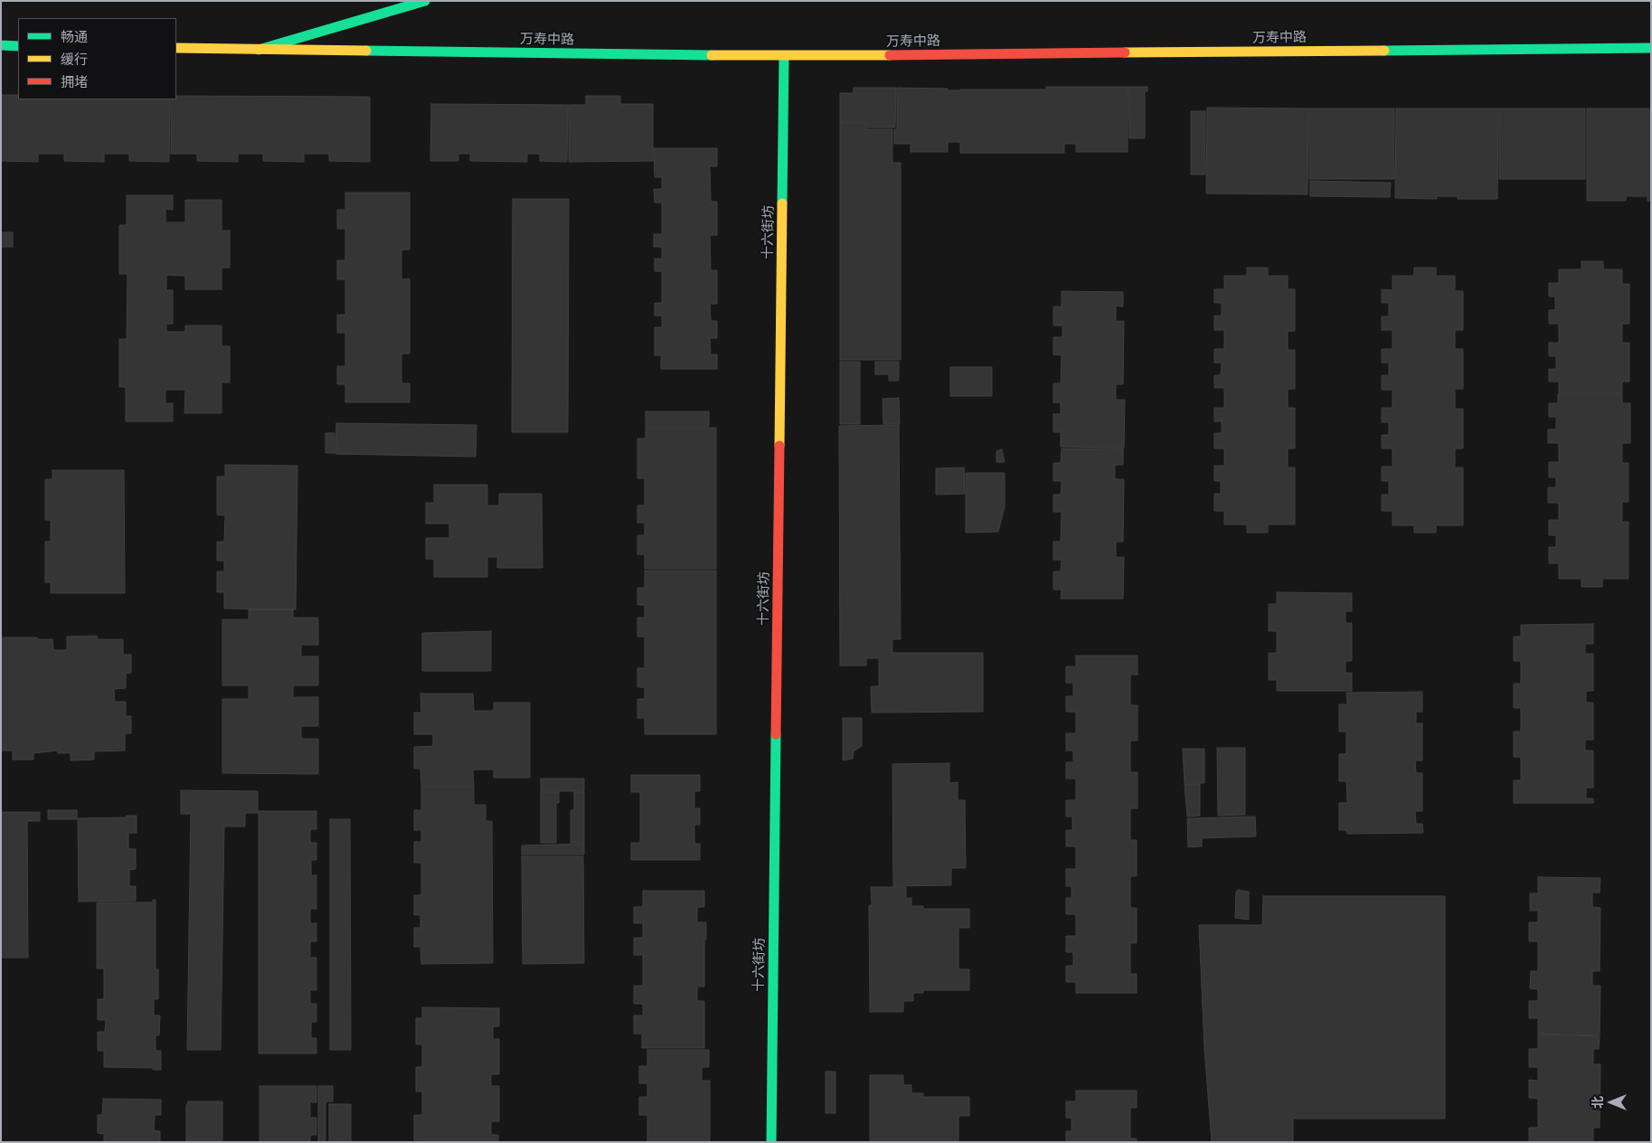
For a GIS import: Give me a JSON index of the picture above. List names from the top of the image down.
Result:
{
  "streets": {
    "main road": ["万寿中路", "十六街坊"]
  },
  "crossings": [
    ["万寿中路", "十六街坊"]
  ],
  "legend": ["畅通", "缓行", "拥堵"],
  "north": "left"
}
